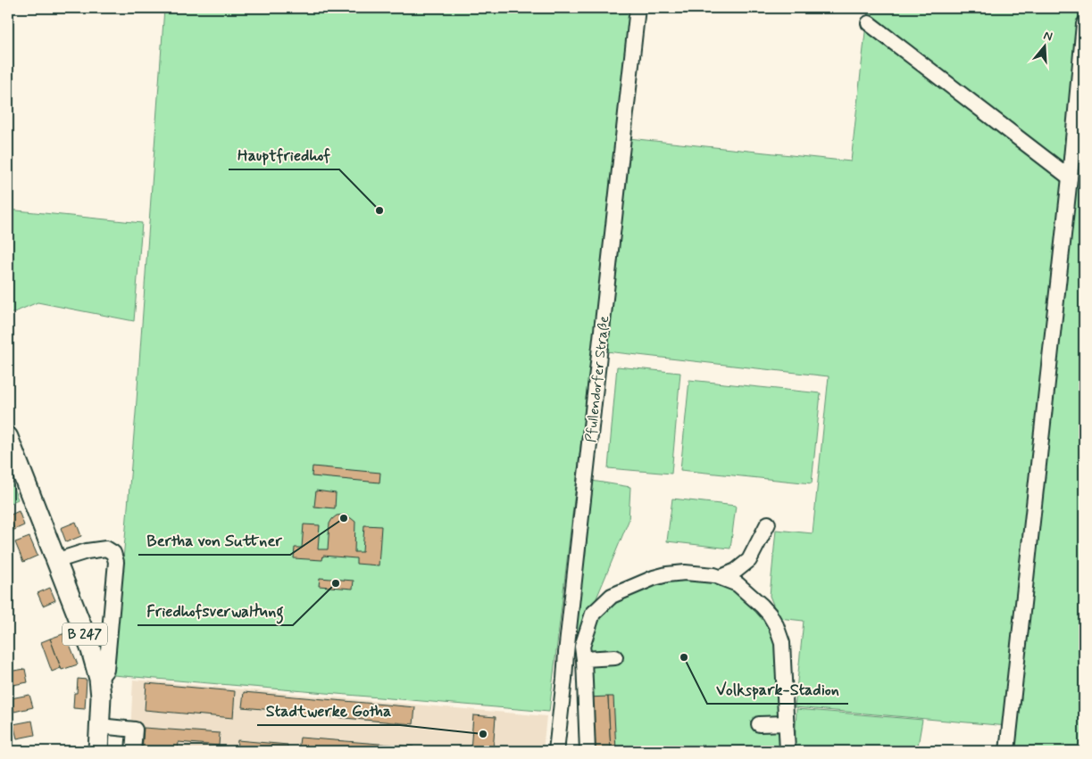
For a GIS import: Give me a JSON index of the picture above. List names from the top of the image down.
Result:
{
  "streets": {
    "main road": ["B 247"],
    "street": ["Pfullendorfer Straße"]
  },
  "places": [
    "Hauptfriedhof",
    "Bertha von Suttner",
    "Friedhofsverwaltung",
    "Volkspark-Stadion",
    "Stadtwerke Gotha"
  ],
  "north": "top"
}
